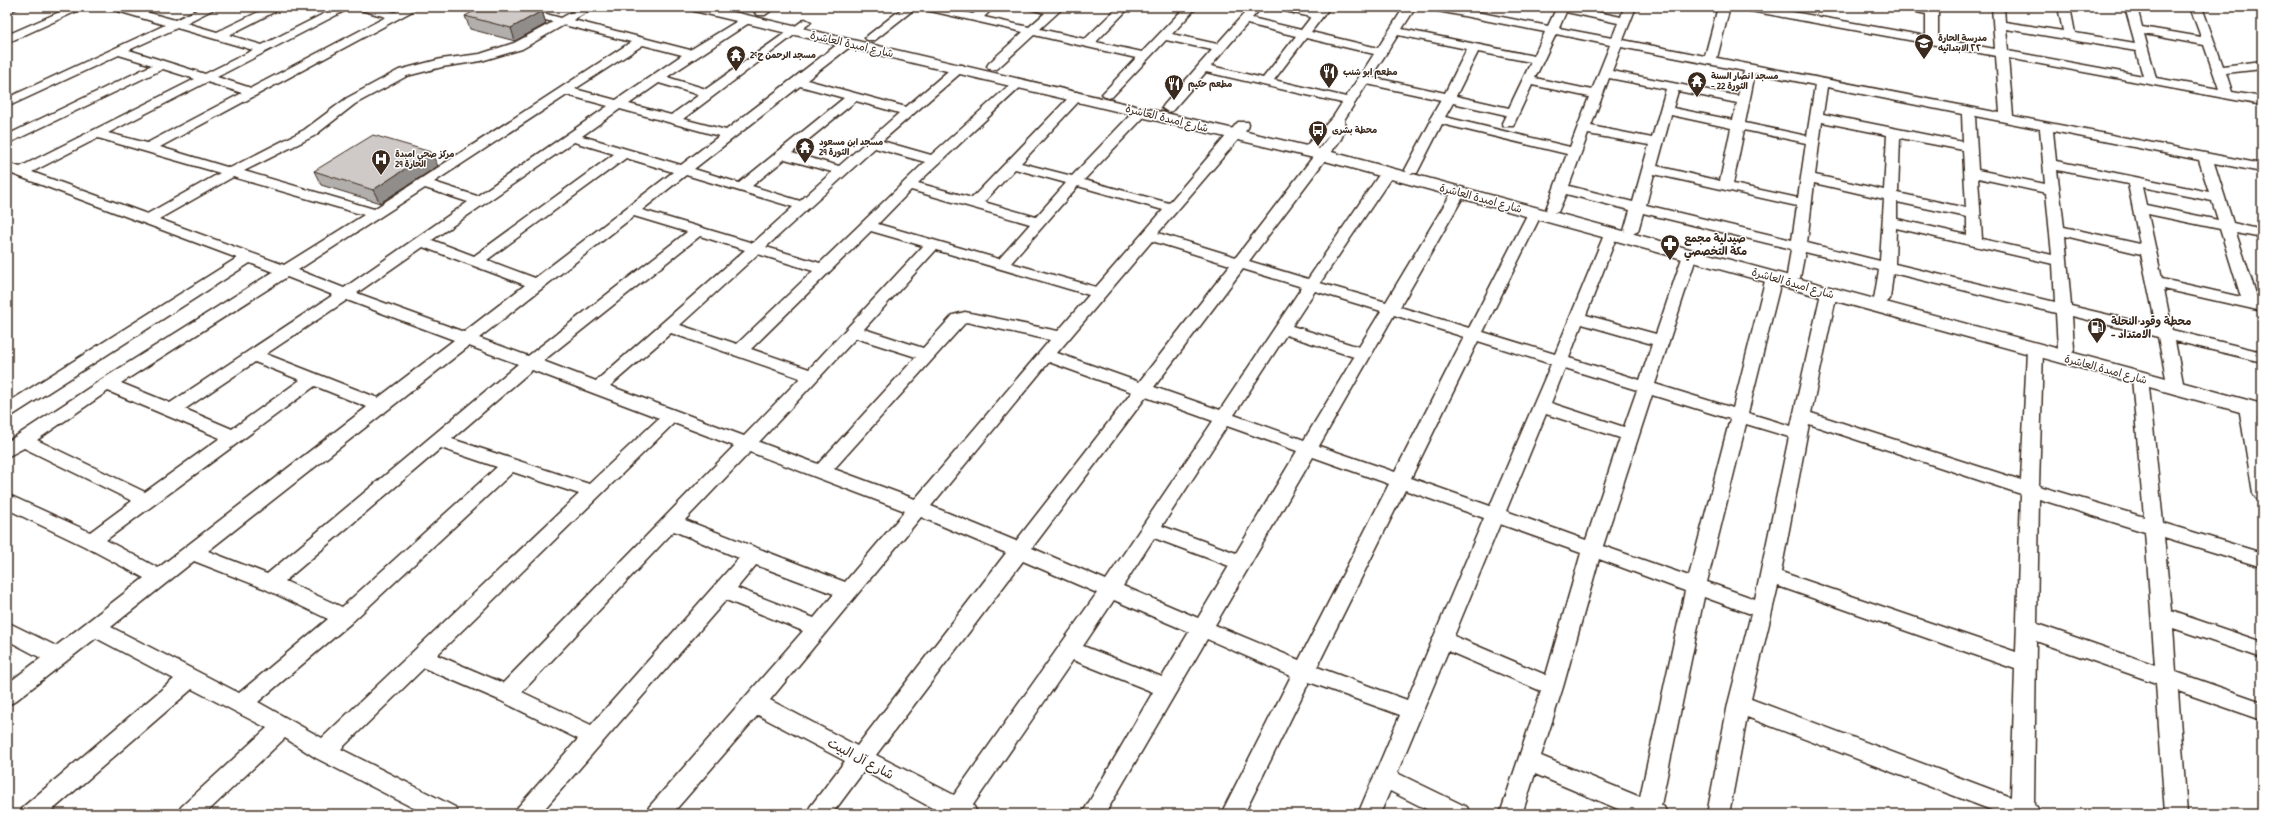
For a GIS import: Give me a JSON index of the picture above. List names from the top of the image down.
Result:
{
  "streets": {
    "main road": ["شارع امبدة العاشرة"],
    "street": ["شارع آل البيت"]
  },
  "places": {
    "school or university": ["مدرسة الحارة ٢٢ الابتدائيه"],
    "temple": ["مسجد الرحمن ح29", "مسجد انصار السنة - الثورة 22", "مسجد ابن مسعود الثورة 29"],
    "restaurant": ["مطعم ابو شنب", "مطعم حكيم"],
    "bus stop": ["محطة بشرى"],
    "hospital": ["مركز صحي امبدة الحارة 29"],
    "pharmacy": ["صيدلية مجمع مكة التخصصي"],
    "fuel station": ["محطة وقود النحلة - الامتداد"]
  }
}
